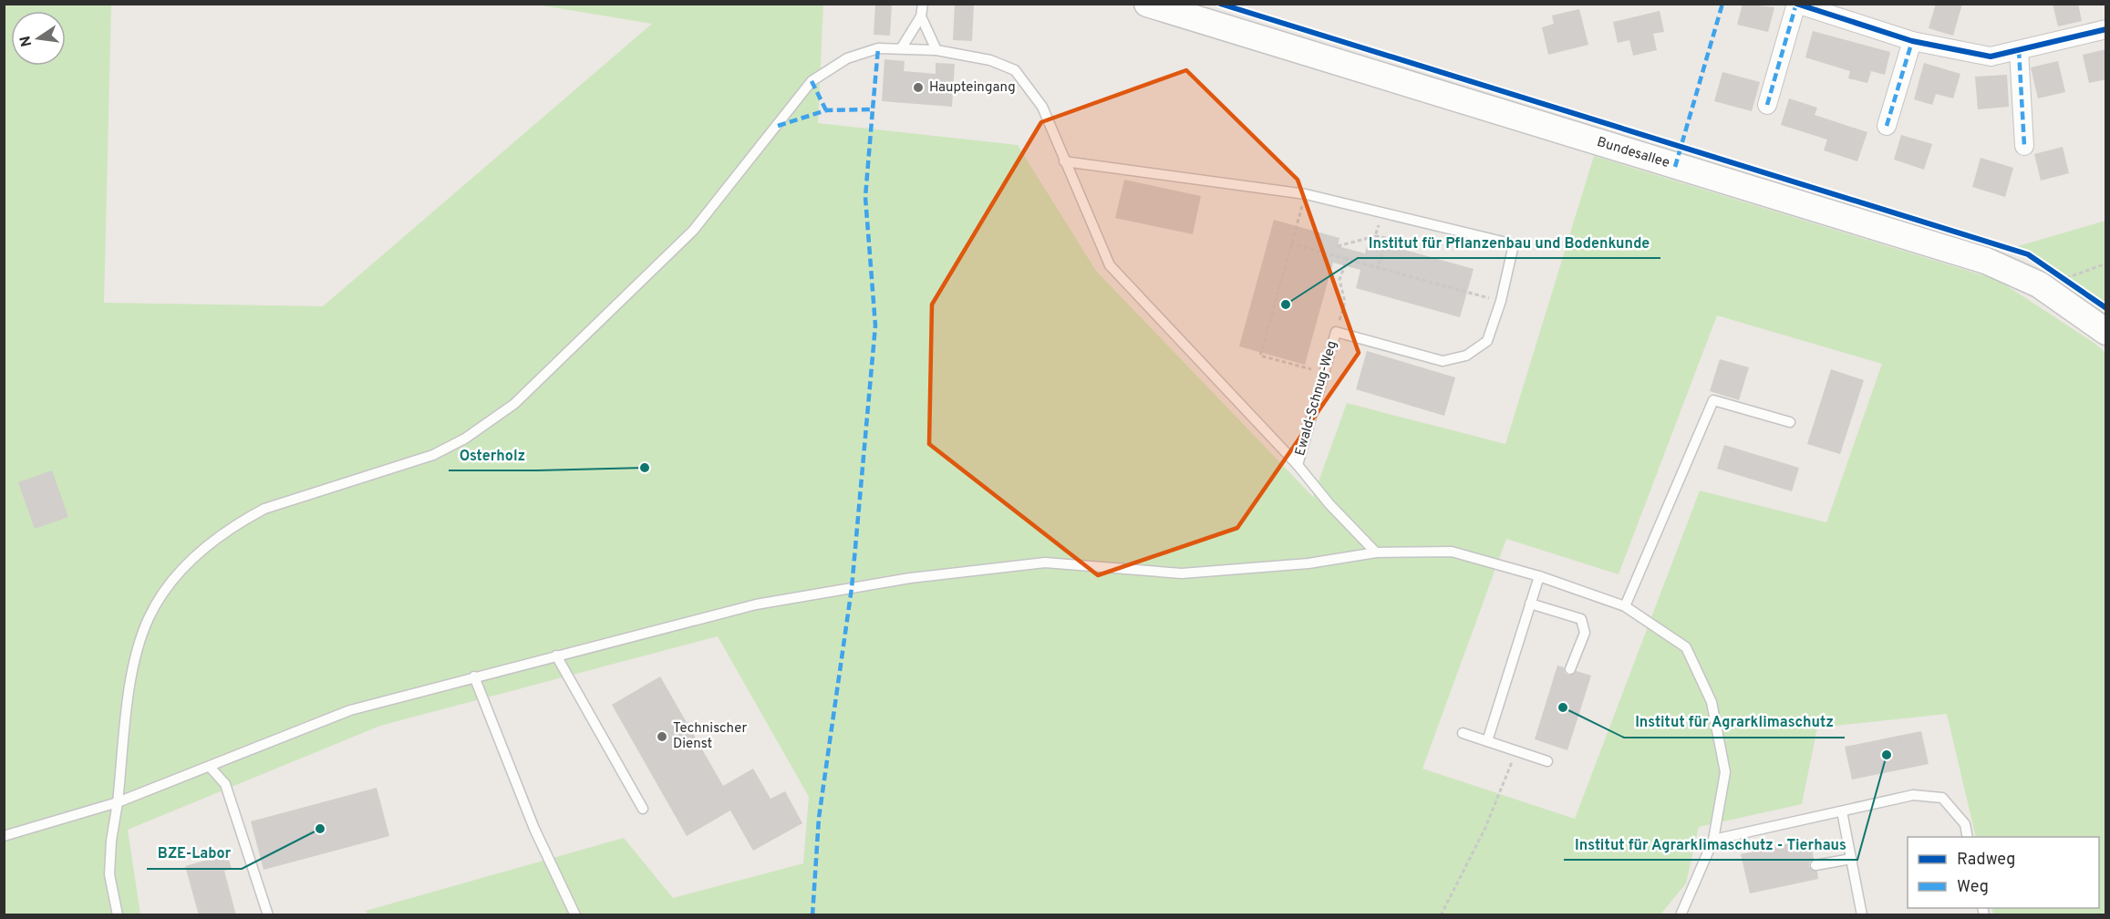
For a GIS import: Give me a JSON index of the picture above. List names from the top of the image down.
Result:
{
  "streets": {
    "main road": ["Bundesallee"],
    "lane": ["Ewald-Schnug-Weg"]
  },
  "places": [
    "Haupteingang",
    "Institut für Pflanzenbau und Bodenkunde",
    "Osterholz",
    "Institut für Agrarklimaschutz",
    "Technischer Dienst",
    "Institut für Agrarklimaschutz - Tierhaus",
    "BZE-Labor"
  ],
  "legend": ["Radweg", "Weg"],
  "north": "left"
}
